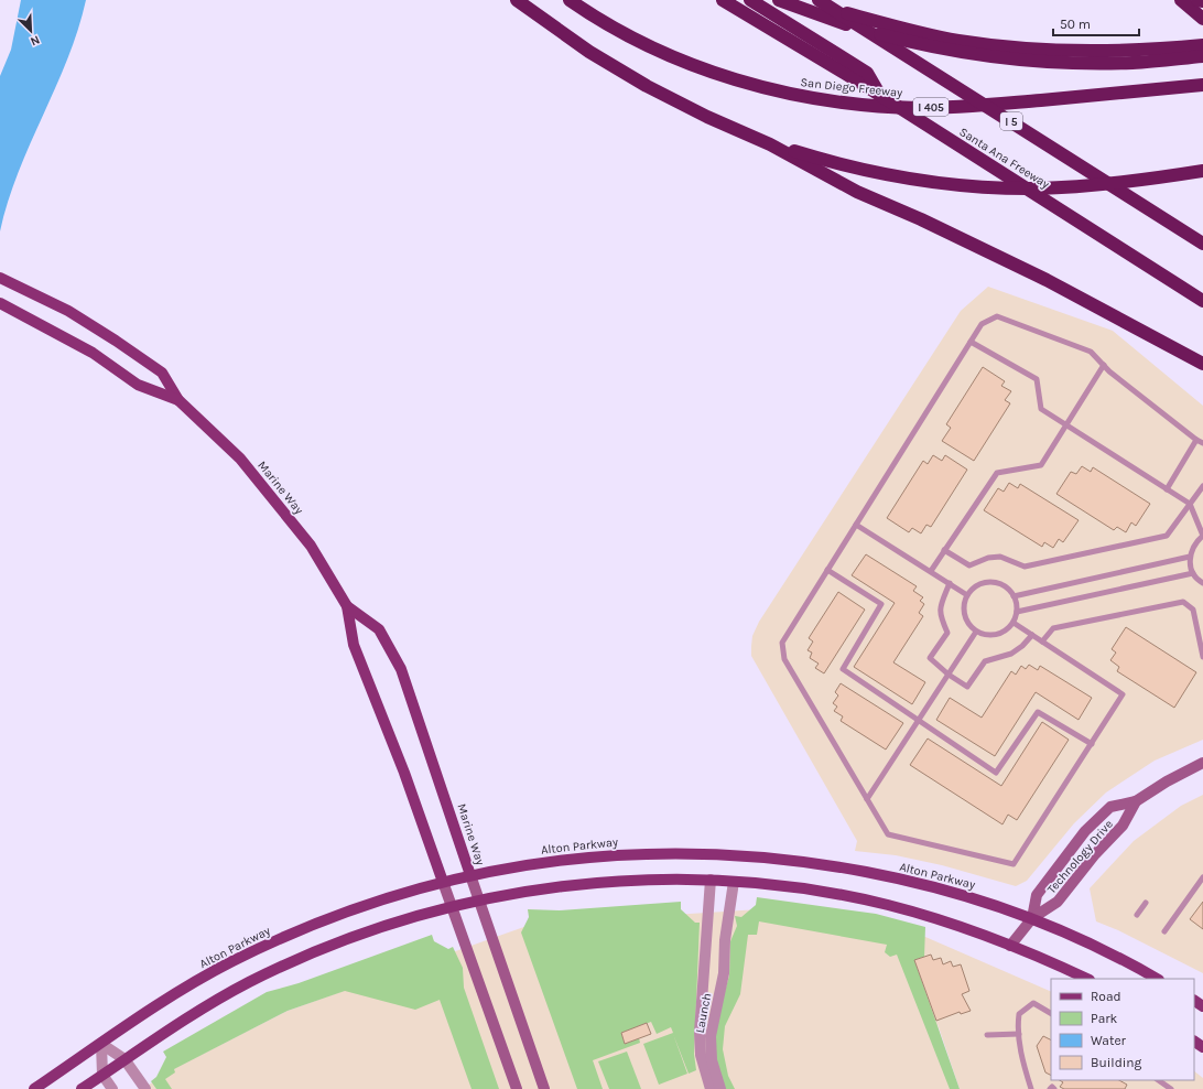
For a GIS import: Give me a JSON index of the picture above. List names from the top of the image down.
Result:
{
  "streets": {
    "highway": [
      "San Diego Freeway",
      "I 405",
      "I 5",
      "Santa Ana Freeway"
    ],
    "main road": ["Marine Way", "Alton Parkway", "Technology Drive"],
    "street": ["Launch"]
  },
  "crossings": [
    ["Marine Way", "Alton Parkway"],
    ["Alton Parkway", "Technology Drive"]
  ],
  "legend": [
    "Road",
    "Park",
    "Water",
    "Building"
  ],
  "scale_bar": "50 m",
  "north": "bottom right"
}
